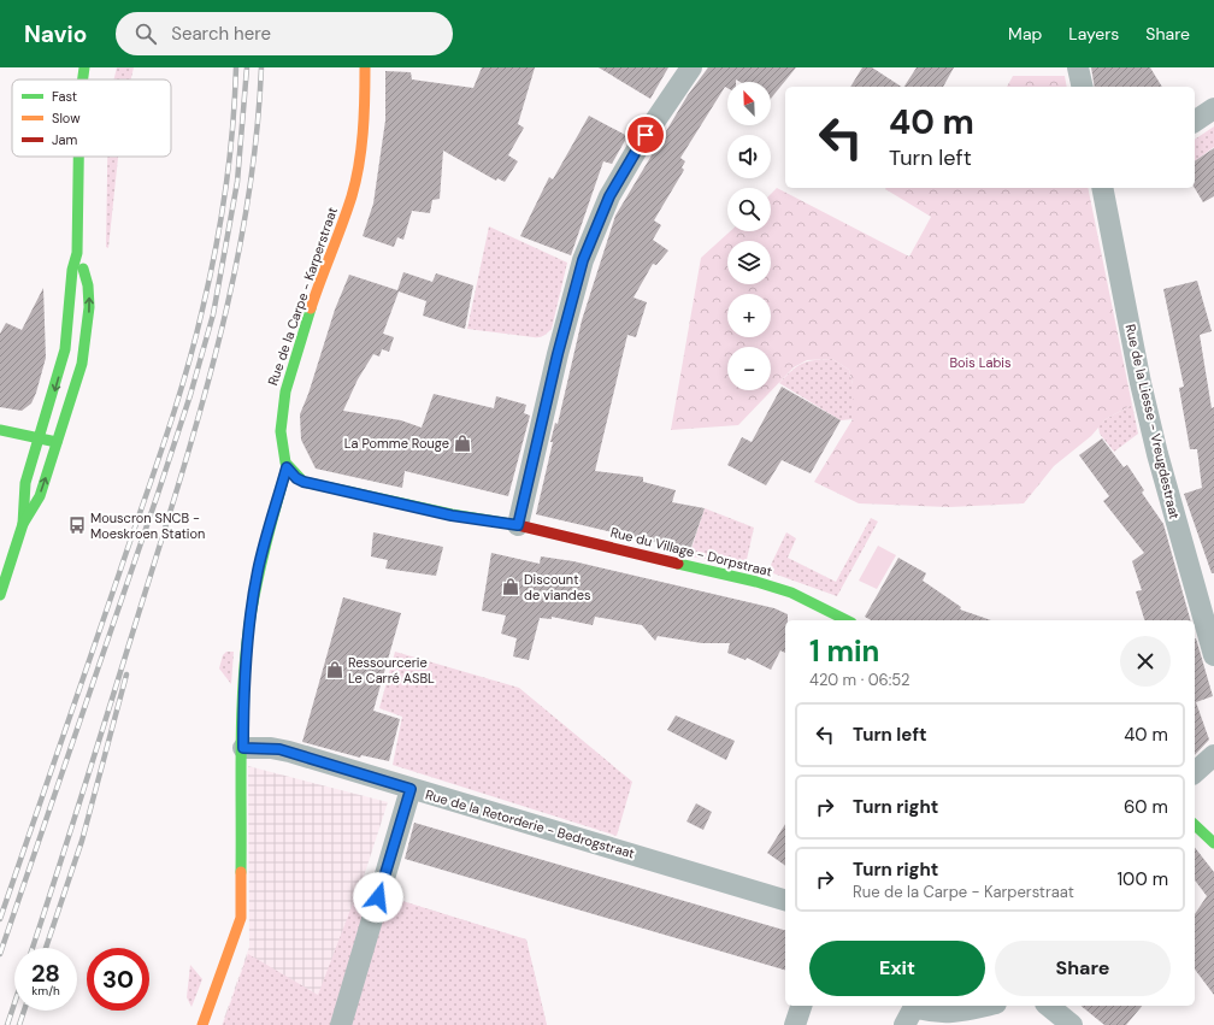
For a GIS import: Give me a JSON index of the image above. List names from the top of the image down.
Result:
{
  "streets": {
    "street": [
      "Rue de la Carpe - Karperstraat",
      "Rue de la Liesse - Vreugdestraat",
      "Rue du Village - Dorpstraat",
      "Rue de la Retorderie - Bedrogstraat"
    ]
  },
  "parks": ["Bois Labis"],
  "places": {
    "shop": ["La Pomme Rouge", "Discount de viandes", "Ressourcerie Le Carré ASBL"],
    "bus stop": ["Mouscron SNCB - Moeskroen Station"]
  },
  "legend": ["Fast", "Slow", "Jam"],
  "north": "top left",
  "page": {
    "header": "Navio",
    "search": "Search here",
    "nav": ["Map", "Layers", "Share"],
    "map_buttons": ["+", "−"],
    "turn": ["40 m", "Turn left"],
    "heading": ["1 min", "420 m · 06:52"],
    "list": [
      {
        "name": "Turn left",
        "value": "40 m"
      },
      {
        "name": "Turn right",
        "value": "60 m"
      },
      {
        "name": "Turn right",
        "note": "Rue de la Carpe - Karperstraat",
        "value": "100 m"
      }
    ],
    "buttons": ["Exit", "Share"],
    "speed": "28 km/h",
    "limit": "30"
  }
}
